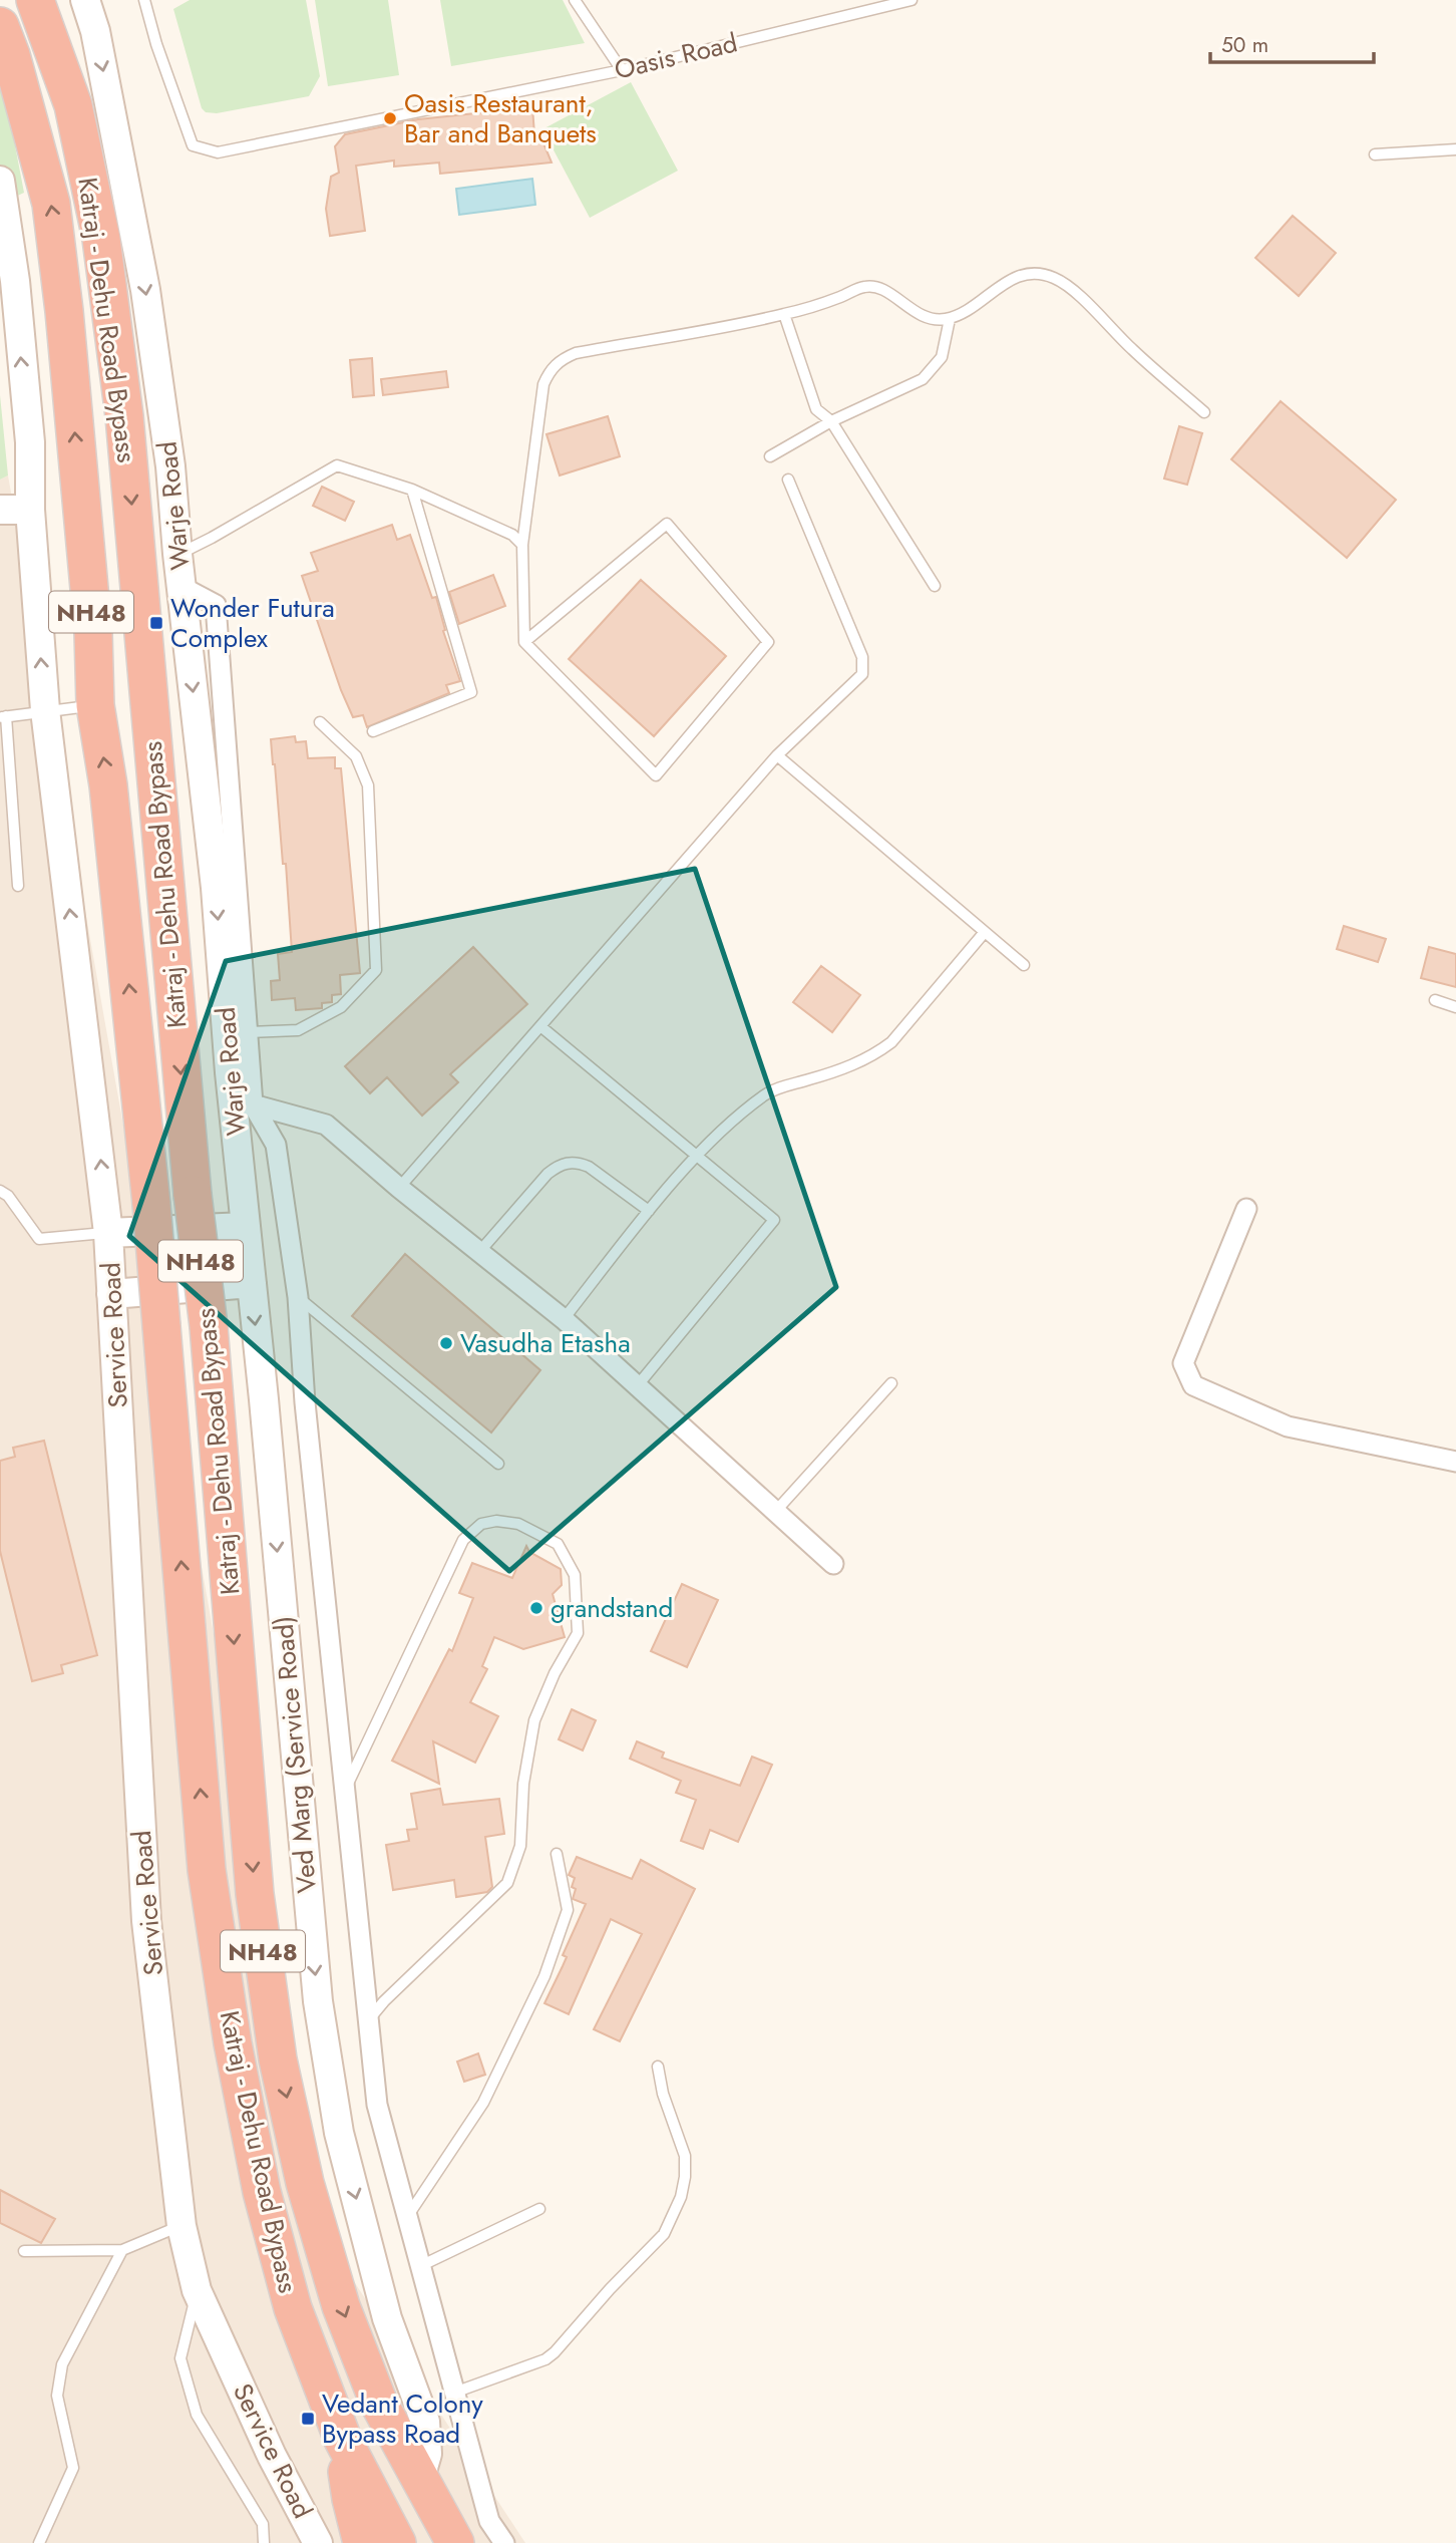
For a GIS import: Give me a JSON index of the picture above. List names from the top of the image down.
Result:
{
  "streets": {
    "highway": ["Katraj - Dehu Road Bypass", "NH48"],
    "street": ["Warje Road", "Service Road", "Ved Marg (Service Road)"],
    "lane": ["Oasis Road"]
  },
  "crossings": [
    ["Katraj - Dehu Road Bypass", "Ved Marg (Service Road)"],
    ["Warje Road", "Ved Marg (Service Road)"]
  ],
  "places": {
    "other": ["Oasis Restaurant, Bar and Banquets", "Vasudha Etasha", "grandstand"],
    "transit": ["Wonder Futura Complex", "Vedant Colony Bypass Road"]
  },
  "scale_bar": "50 m"
}
